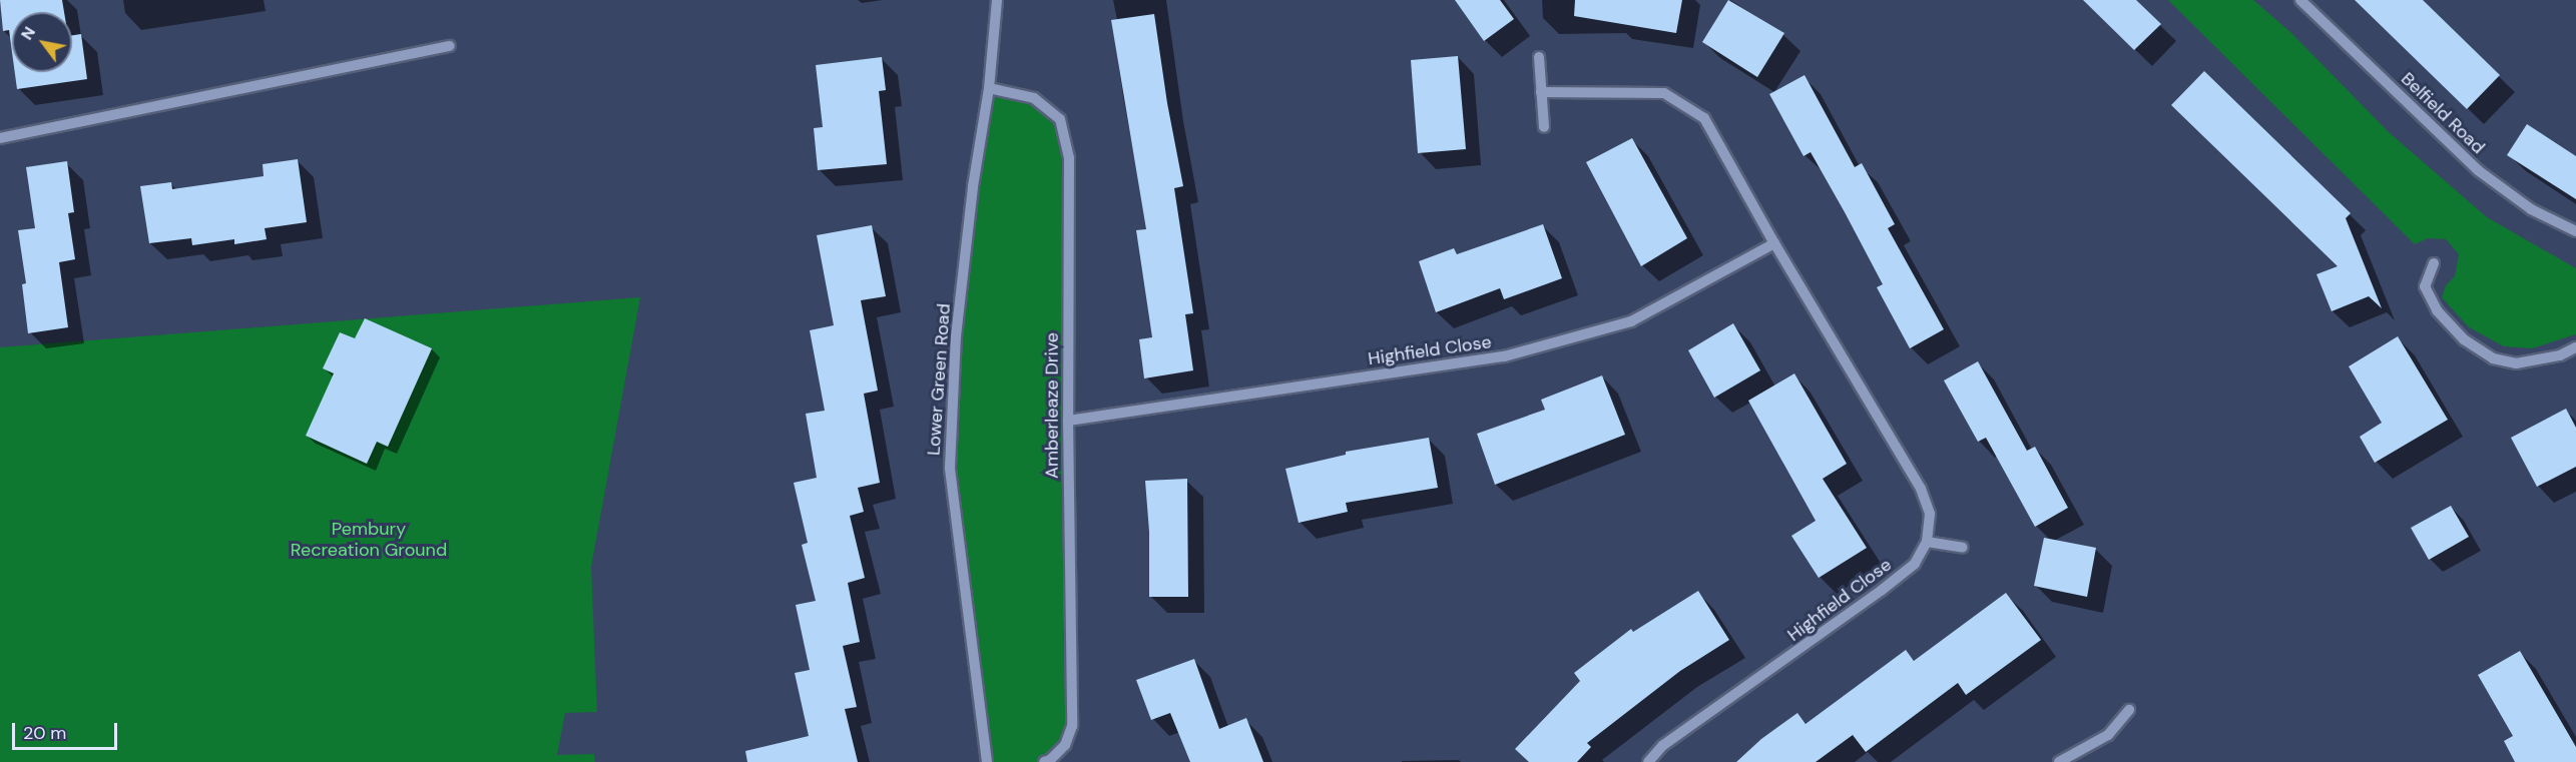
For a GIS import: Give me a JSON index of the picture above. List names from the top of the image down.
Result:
{
  "streets": {
    "street": [
      "Belfield Road",
      "Highfield Close",
      "Lower Green Road",
      "Amberleaze Drive"
    ]
  },
  "crossings": [
    ["Highfield Close", "Amberleaze Drive"],
    ["Lower Green Road", "Amberleaze Drive"]
  ],
  "parks": ["Pembury Recreation Ground"],
  "scale_bar": "20 m",
  "north": "top left"
}
